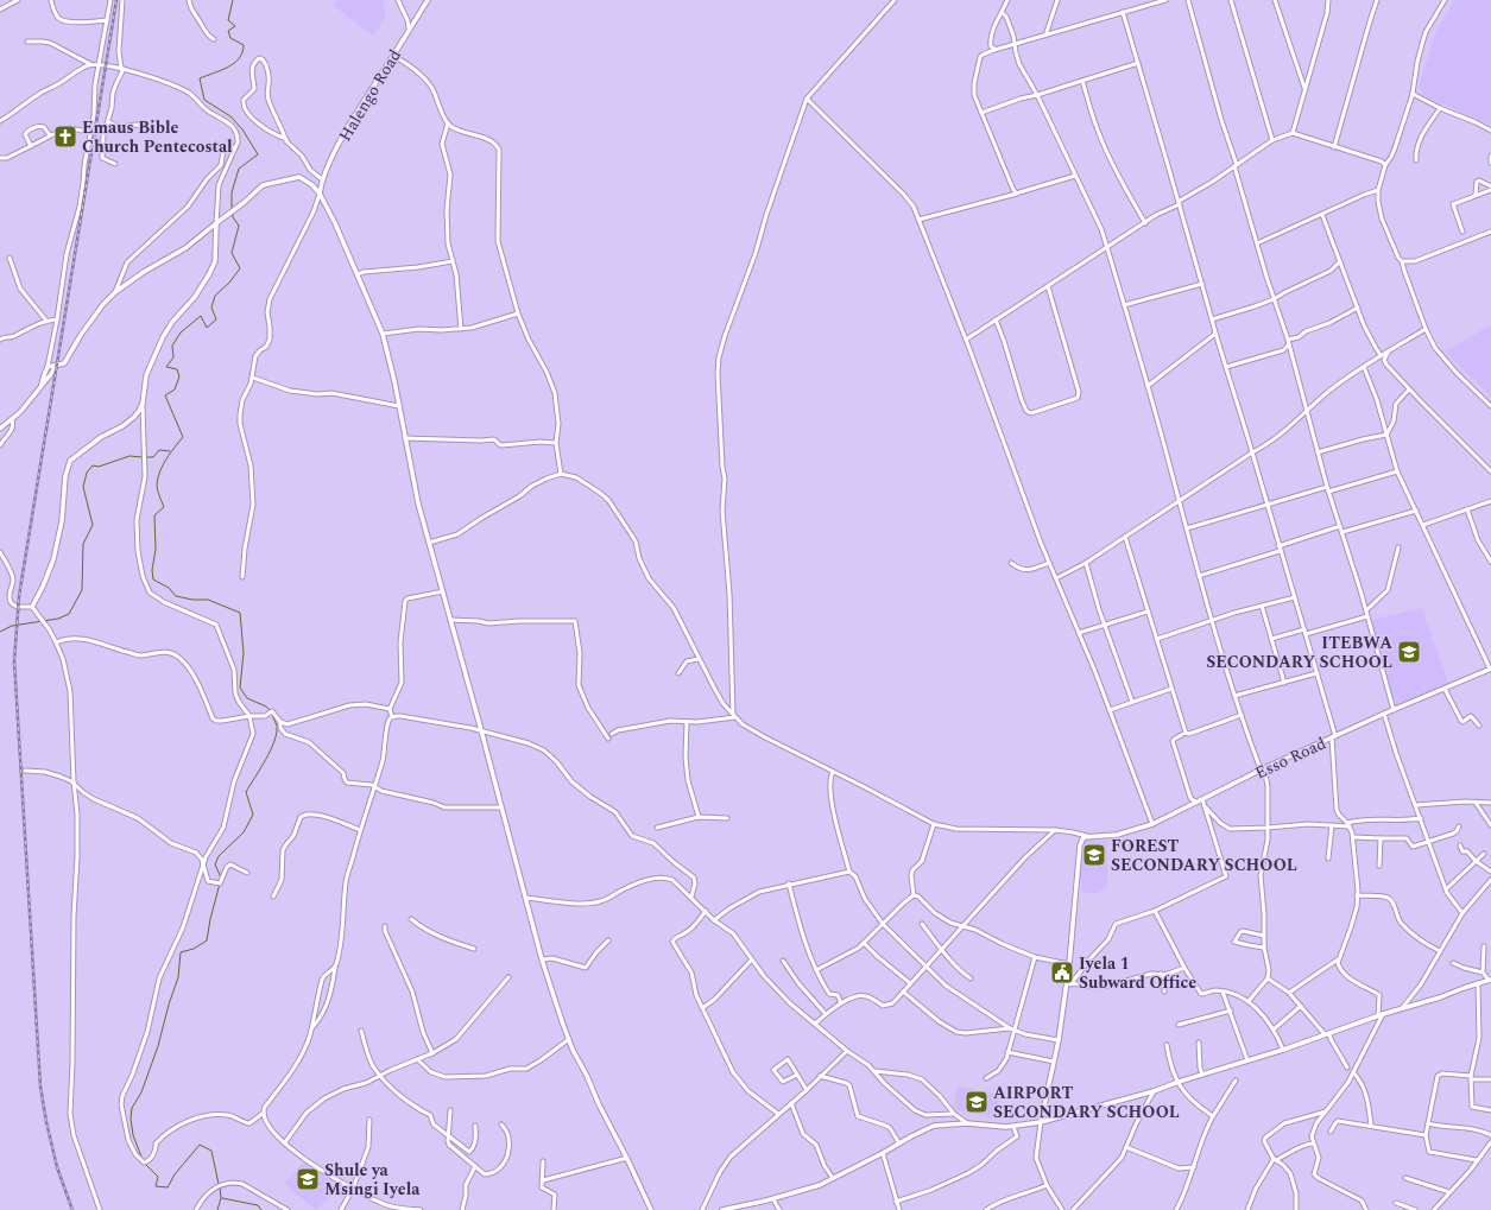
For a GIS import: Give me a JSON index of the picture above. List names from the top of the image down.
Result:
{
  "streets": {
    "street": ["Halengo Road", "Esso Road"]
  },
  "places": {
    "church": ["Emaus Bible Church Pentecostal"],
    "school or university": [
      "ITEBWA SECONDARY SCHOOL",
      "FOREST SECONDARY SCHOOL",
      "AIRPORT SECONDARY SCHOOL",
      "Shule ya Msingi Iyela"
    ],
    "public building": ["Iyela 1 Subward Office"]
  }
}
